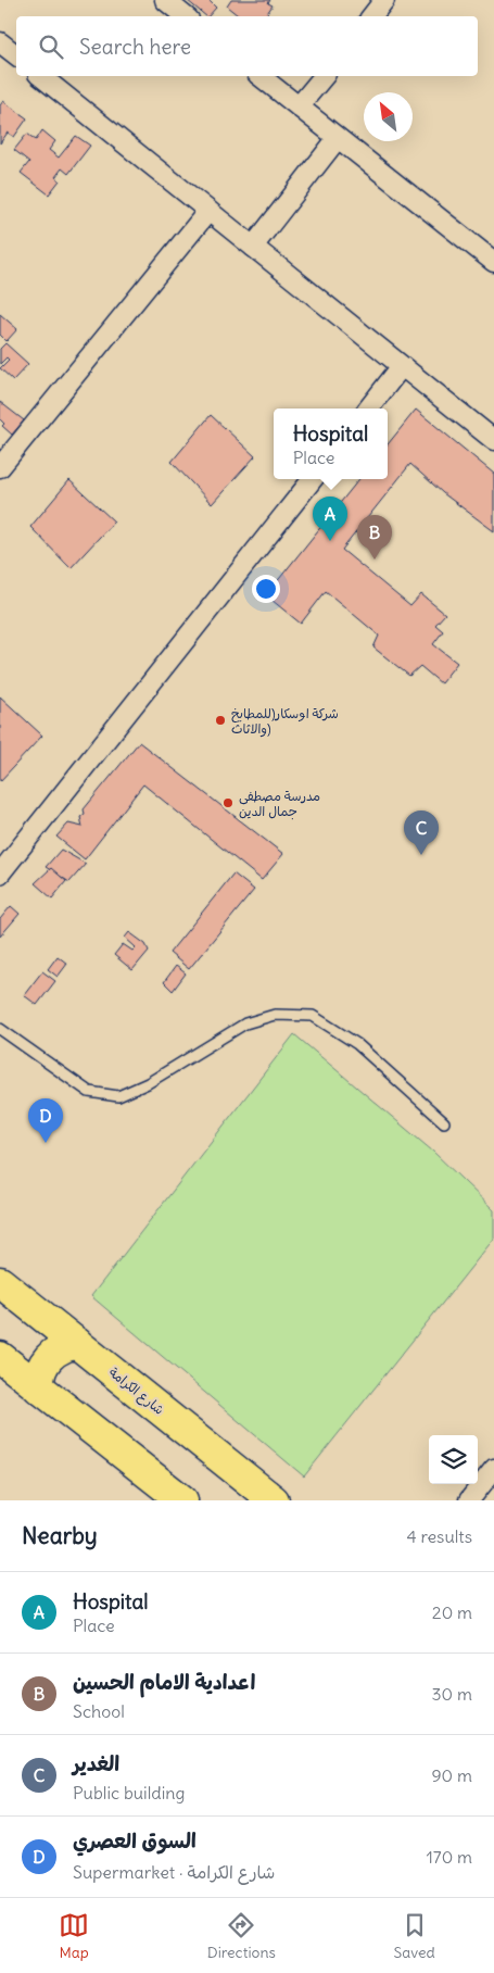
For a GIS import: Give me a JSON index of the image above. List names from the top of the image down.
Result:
{
  "streets": {
    "main road": ["شارع الكرامة"]
  },
  "places": ["شركة اوسكار(للمطابخ والاثاث)", "مدرسة مصطفى جمال الدين"],
  "north": "top left",
  "page": {
    "search": "Search here",
    "popup": ["Hospital", "Place"],
    "pins": [
      "A",
      "B",
      "C",
      "D"
    ],
    "heading": ["Nearby", "4 results"],
    "list": [
      {
        "mark": "A",
        "name": "Hospital",
        "note": "Place",
        "value": "20 m"
      },
      {
        "mark": "B",
        "name": "اعدادية الامام الحسين",
        "note": "School",
        "value": "30 m"
      },
      {
        "mark": "C",
        "name": "الغدير",
        "note": "Public building",
        "value": "90 m"
      },
      {
        "mark": "D",
        "name": "السوق العصري",
        "note": "Supermarket · شارع الكرامة",
        "value": "170 m"
      }
    ],
    "nav": ["Map", "Directions", "Saved"]
  }
}
